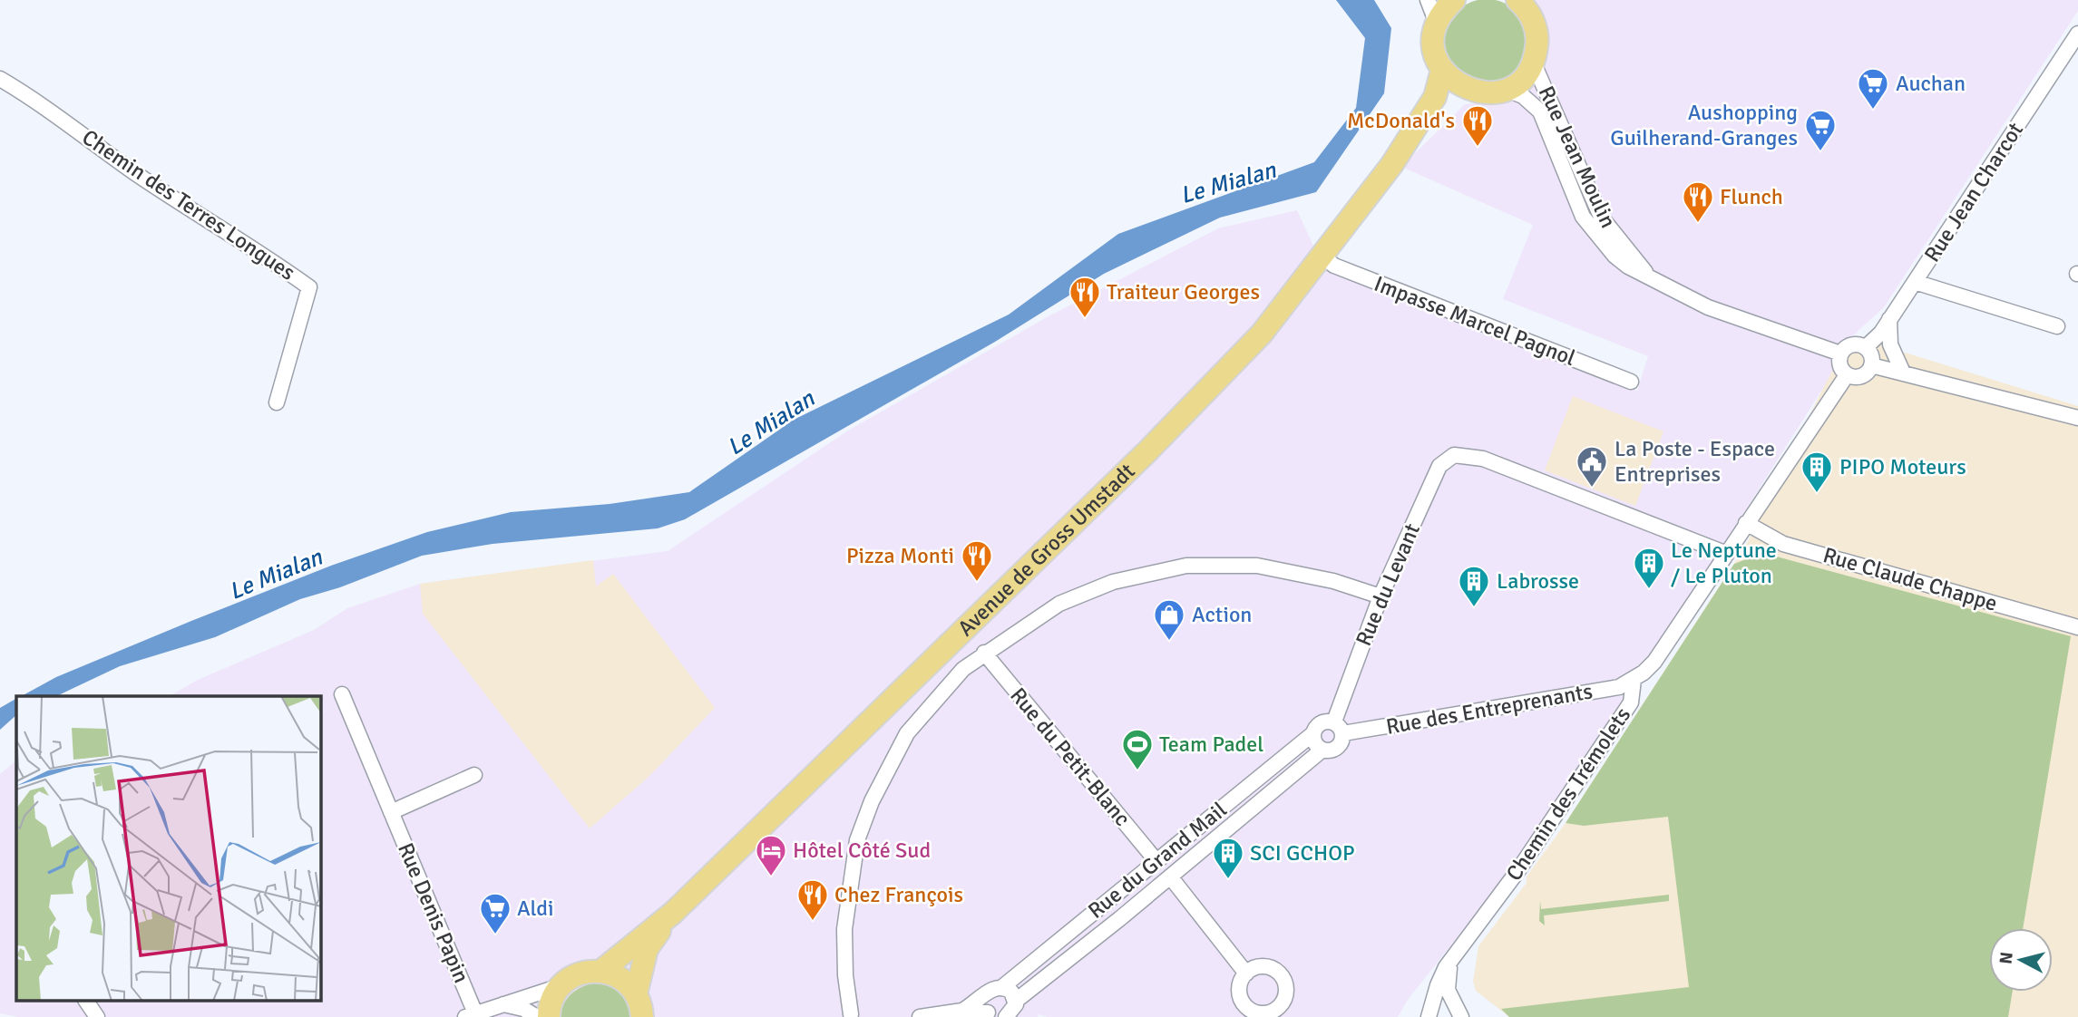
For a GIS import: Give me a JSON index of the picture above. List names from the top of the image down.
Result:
{
  "streets": {
    "main road": ["Avenue de Gross Umstadt"],
    "street": [
      "Rue Jean Moulin",
      "Rue Jean Charcot",
      "Chemin des Terres Longues",
      "Impasse Marcel Pagnol",
      "Rue Claude Chappe",
      "Rue du Levant",
      "Rue des Entreprenants",
      "Rue du Petit-Blanc",
      "Chemin des Trémolets",
      "Rue du Grand Mail",
      "Rue Denis Papin"
    ]
  },
  "crossings": [
    ["Rue Jean Moulin", "Rue Jean Charcot"],
    ["Rue Jean Moulin", "Chemin des Trémolets"],
    ["Rue Jean Charcot", "Chemin des Trémolets"],
    ["Impasse Marcel Pagnol", "Avenue de Gross Umstadt"],
    ["Rue Claude Chappe", "Chemin des Trémolets"],
    ["Rue du Levant", "Rue des Entreprenants"],
    ["Rue du Levant", "Chemin des Trémolets"],
    ["Rue du Levant", "Rue du Grand Mail"],
    ["Rue des Entreprenants", "Chemin des Trémolets"],
    ["Rue des Entreprenants", "Rue du Grand Mail"],
    ["Rue du Petit-Blanc", "Rue du Grand Mail"]
  ],
  "water": ["Le Mialan"],
  "places": {
    "supermarket": ["Auchan", "Aushopping Guilherand-Granges", "Aldi"],
    "restaurant": [
      "McDonald's",
      "Flunch",
      "Traiteur Georges",
      "Pizza Monti",
      "Chez François"
    ],
    "public building": ["La Poste - Espace Entreprises"],
    "building": [
      "PIPO Moteurs",
      "Le Neptune / Le Pluton",
      "Labrosse",
      "SCI GCHOP"
    ],
    "shop": ["Action"],
    "sports": ["Team Padel"],
    "hotel": ["Hôtel Côté Sud"]
  },
  "north": "left"
}
